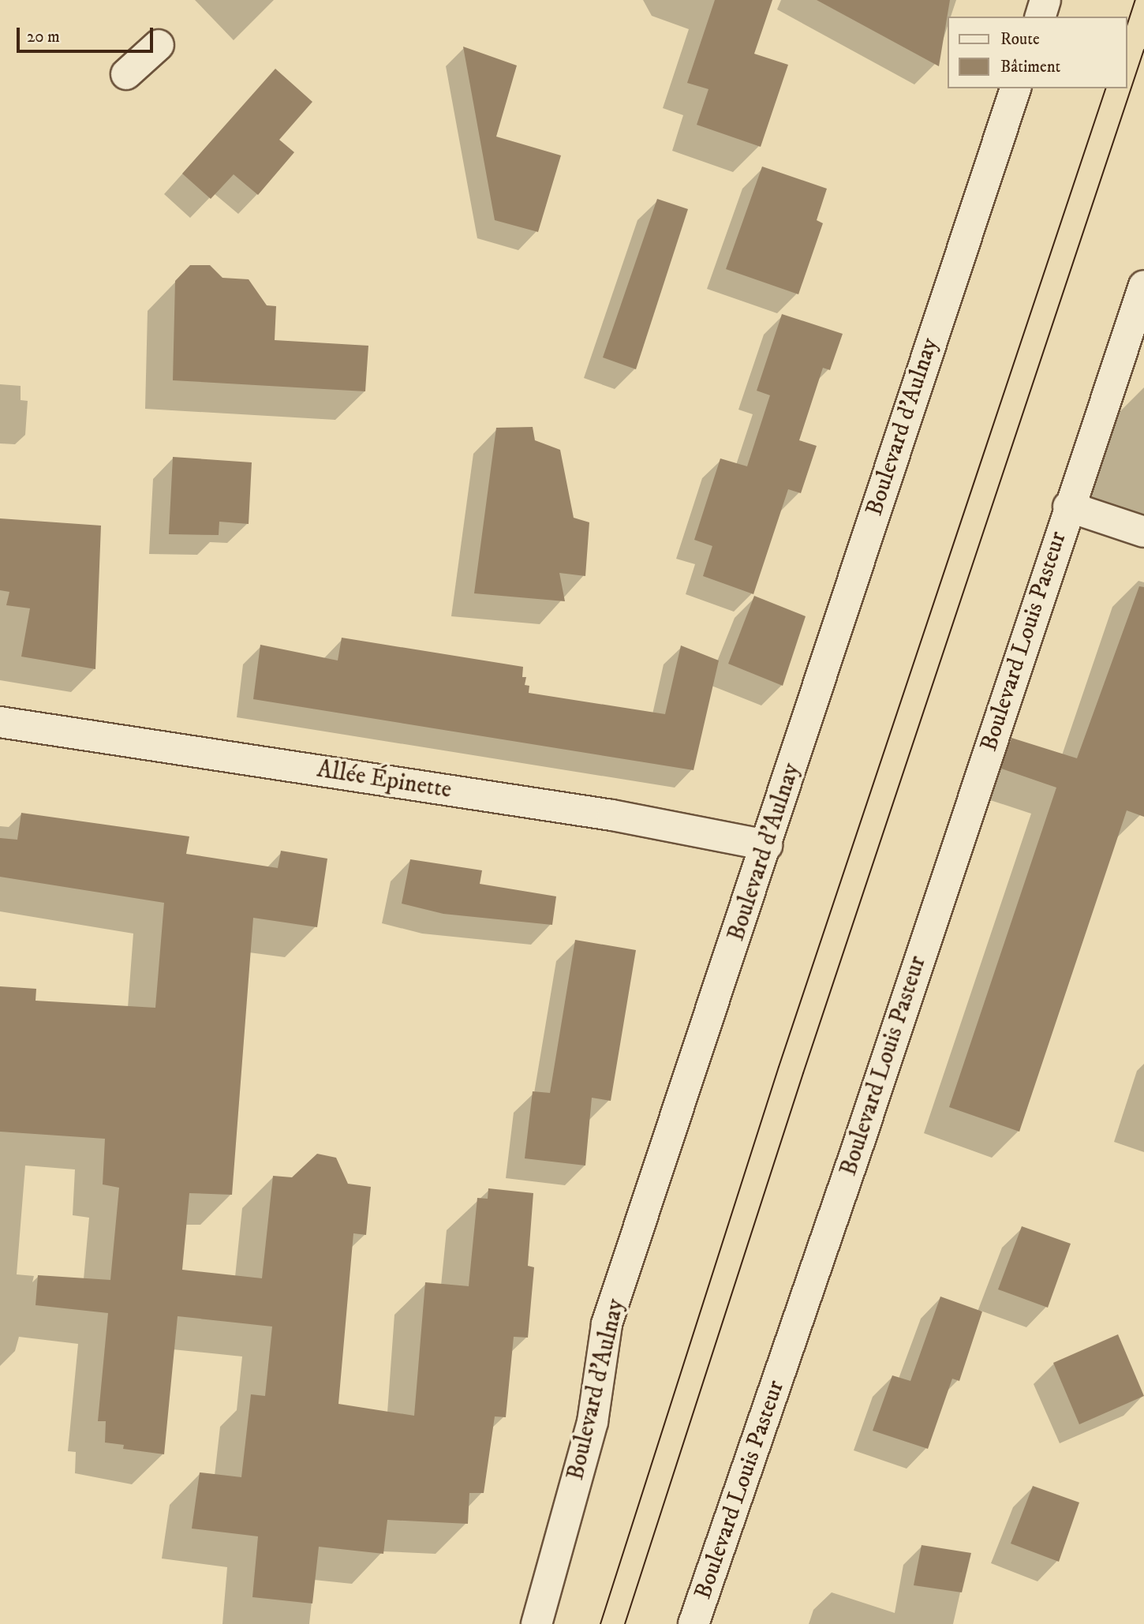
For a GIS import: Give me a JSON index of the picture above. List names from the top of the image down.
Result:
{
  "streets": {
    "street": ["Boulevard d'Aulnay", "Boulevard Louis Pasteur", "Allée Épinette"]
  },
  "crossings": [
    ["Boulevard d'Aulnay", "Allée Épinette"]
  ],
  "legend": ["Route", "Bâtiment"],
  "scale_bar": "20 m"
}
